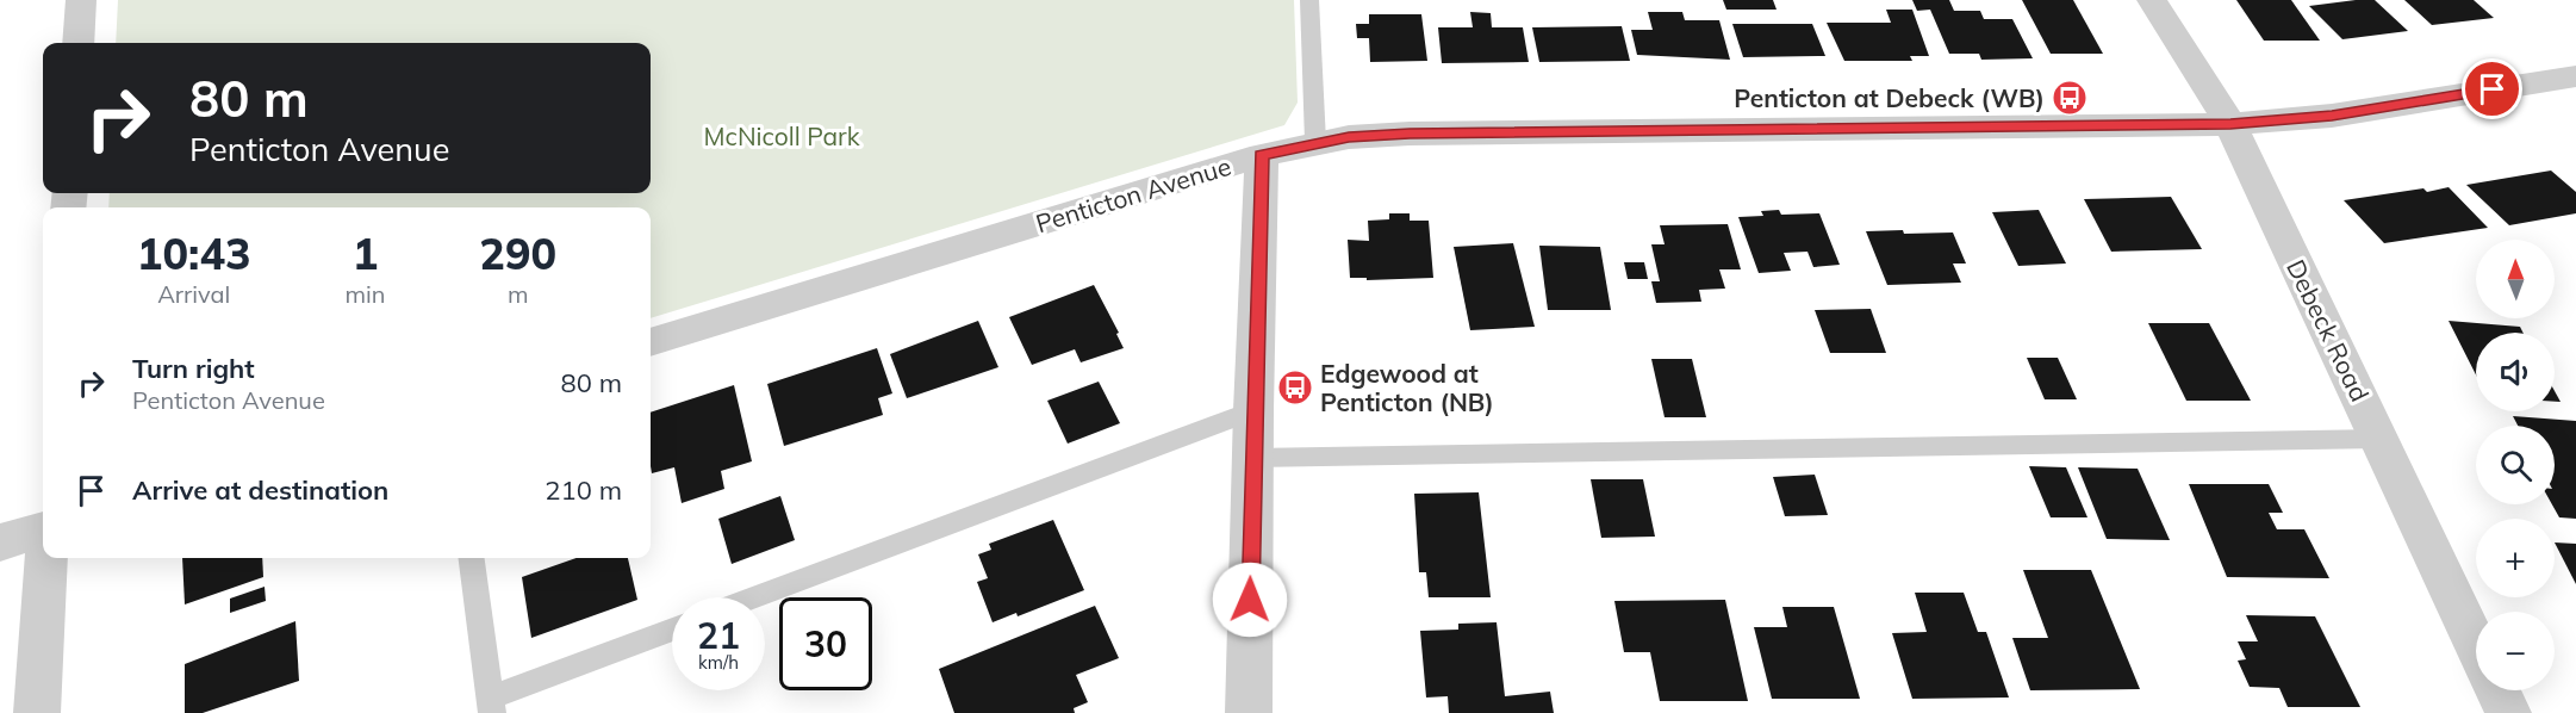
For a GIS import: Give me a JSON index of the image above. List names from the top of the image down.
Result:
{
  "streets": {
    "street": ["Penticton Avenue", "Debeck Road"]
  },
  "crossings": [
    ["Penticton Avenue", "Debeck Road"]
  ],
  "parks": ["McNicoll Park"],
  "places": {
    "bus stop": ["Penticton at Debeck (WB)", "Edgewood at Penticton (NB)"]
  },
  "north": "top",
  "page": {
    "turn": ["80 m", "Penticton Avenue"],
    "eta": [
      "10:43",
      "Arrival",
      "1",
      "min",
      "290",
      "m"
    ],
    "map_buttons": ["+", "−"],
    "list": [
      {
        "name": "Turn right",
        "note": "Penticton Avenue",
        "value": "80 m"
      },
      {
        "name": "Arrive at destination",
        "value": "210 m"
      }
    ],
    "speed": "21 km/h",
    "limit": "30"
  }
}
